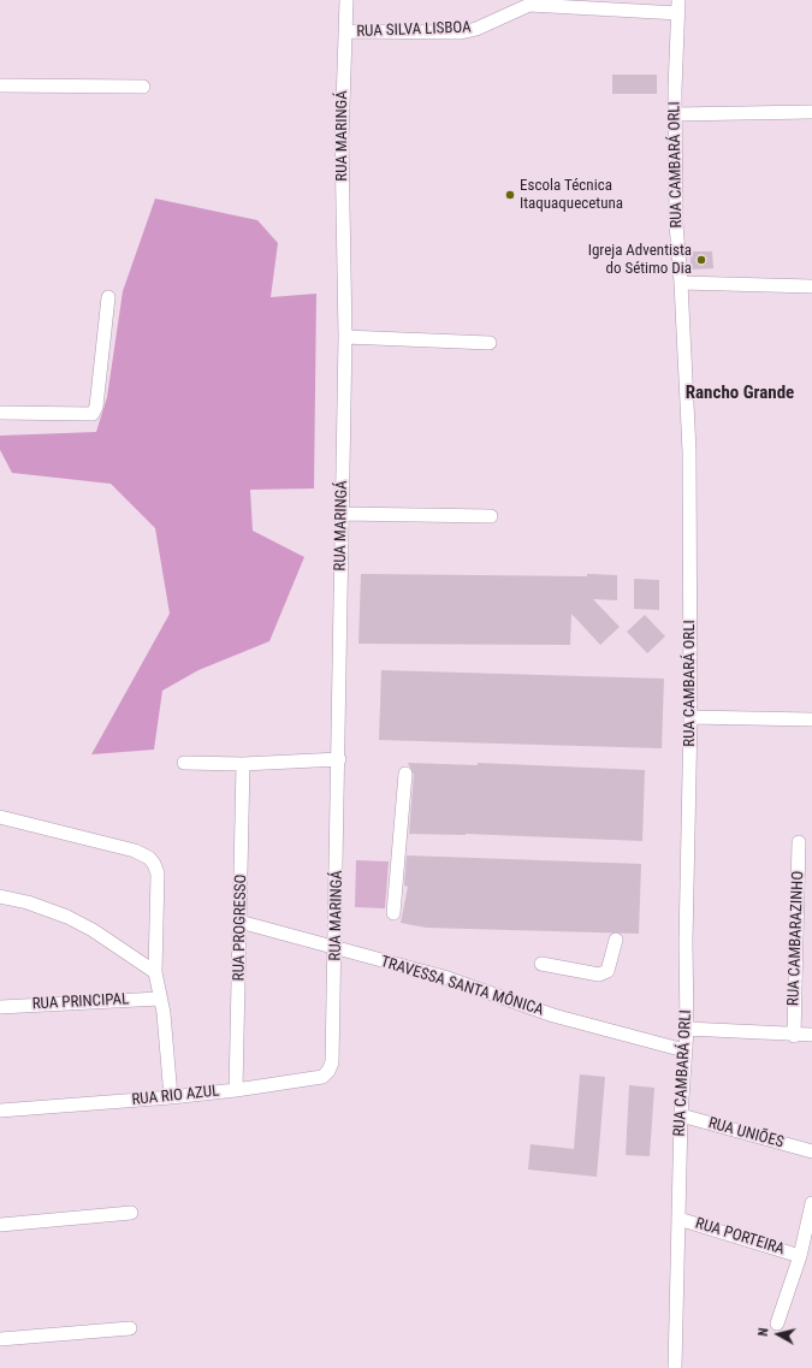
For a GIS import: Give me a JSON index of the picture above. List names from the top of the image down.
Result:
{
  "streets": {
    "street": [
      "RUA SILVA LISBOA",
      "RUA MARINGÁ",
      "RUA CAMBARÁ ORLI",
      "RUA PROGRESSO",
      "RUA CAMBARAZINHO",
      "TRAVESSA SANTA MÔNICA",
      "RUA PRINCIPAL",
      "RUA RIO AZUL",
      "RUA UNIÕES",
      "RUA PORTEIRA"
    ]
  },
  "crossings": [
    ["RUA SILVA LISBOA", "RUA MARINGÁ"],
    ["RUA SILVA LISBOA", "RUA CAMBARÁ ORLI"],
    ["RUA MARINGÁ", "TRAVESSA SANTA MÔNICA"],
    ["RUA MARINGÁ", "RUA RIO AZUL"],
    ["RUA CAMBARÁ ORLI", "TRAVESSA SANTA MÔNICA"],
    ["RUA CAMBARÁ ORLI", "RUA UNIÕES"],
    ["RUA CAMBARÁ ORLI", "RUA PORTEIRA"],
    ["RUA PROGRESSO", "TRAVESSA SANTA MÔNICA"],
    ["RUA PROGRESSO", "RUA RIO AZUL"]
  ],
  "districts": ["Rancho Grande"],
  "places": ["Escola Técnica Itaquaquecetuna", "Igreja Adventista do Sétimo Dia"],
  "north": "left"
}
